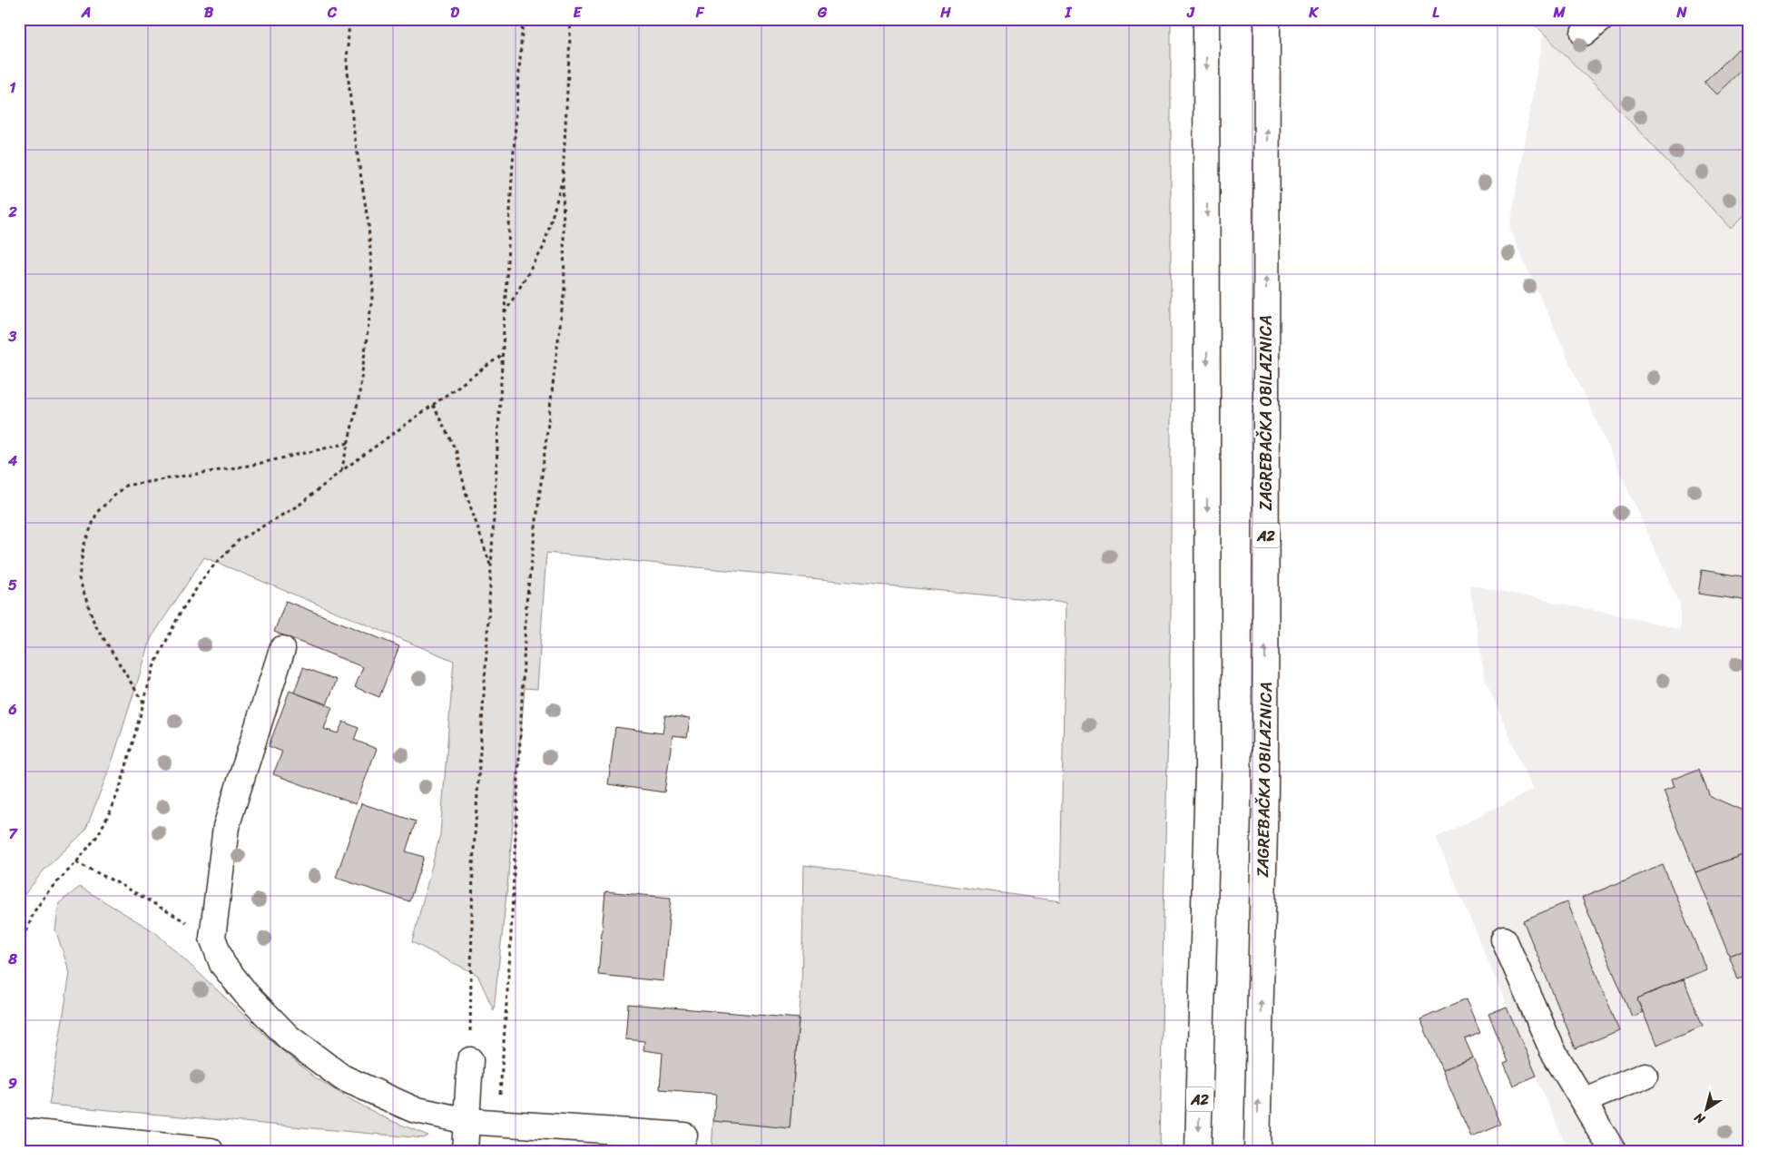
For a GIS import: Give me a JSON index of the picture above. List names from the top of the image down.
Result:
{
  "streets": {
    "main road": ["ZAGREBAČKA OBILAZNICA", "A2"]
  },
  "north": "bottom left",
  "grid": {
    "columns": [
      "A",
      "B",
      "C",
      "D",
      "E",
      "F",
      "G",
      "H",
      "I",
      "J",
      "K",
      "L",
      "M",
      "N"
    ],
    "rows": [
      "1",
      "2",
      "3",
      "4",
      "5",
      "6",
      "7",
      "8",
      "9"
    ]
  }
}
